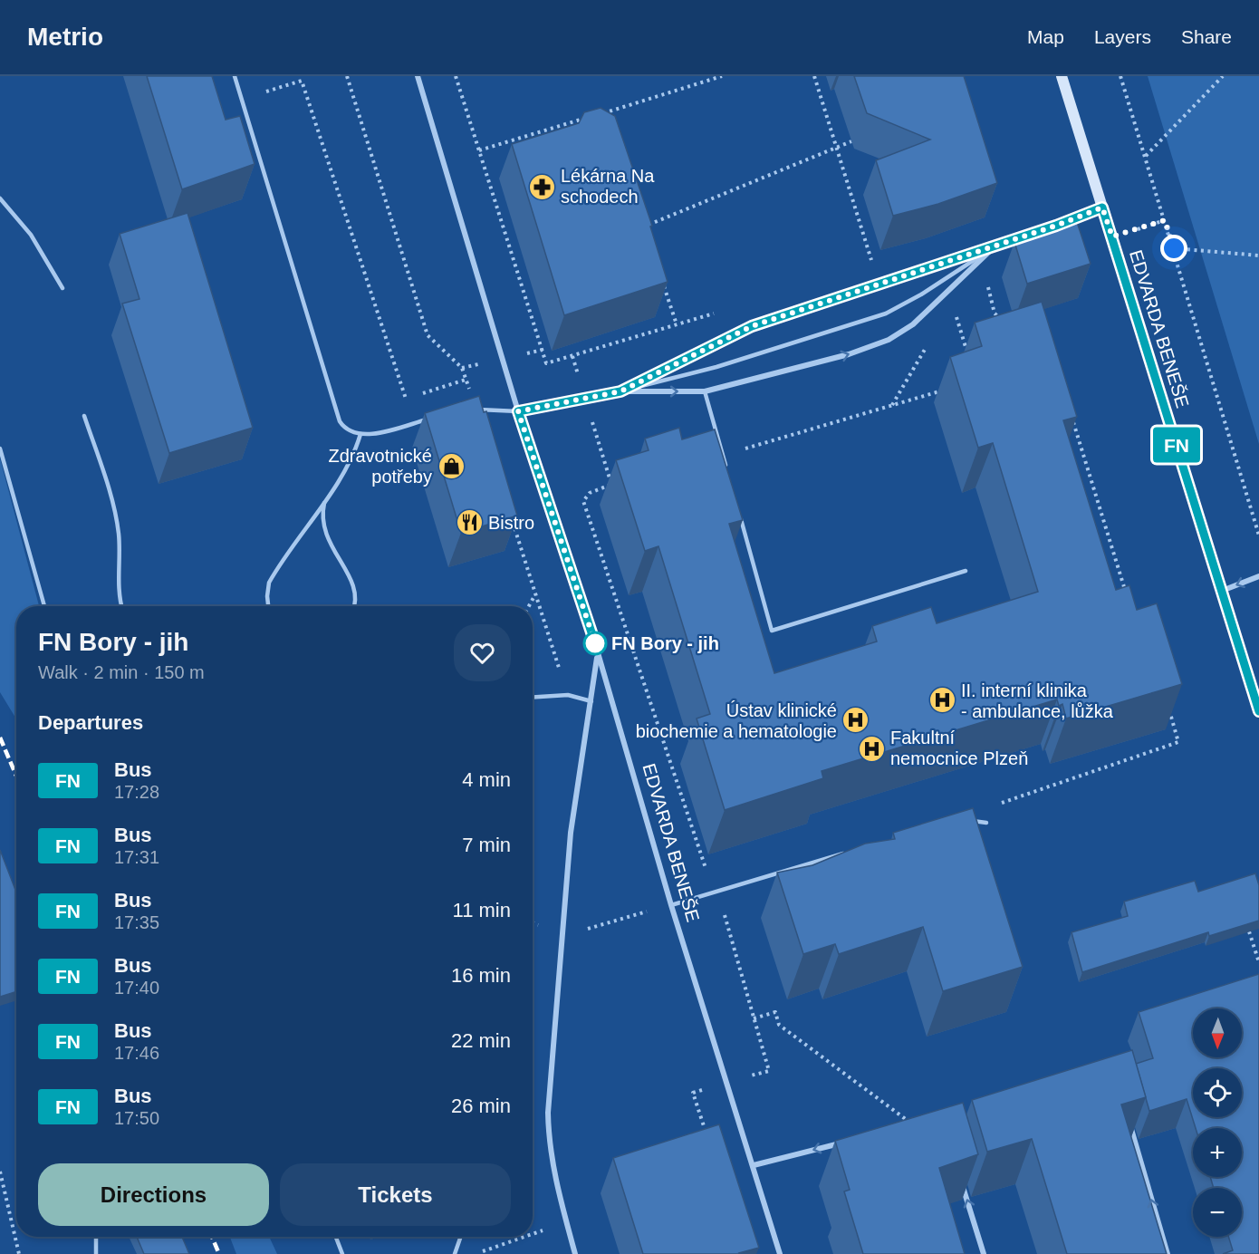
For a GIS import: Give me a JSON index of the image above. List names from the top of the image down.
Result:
{
  "streets": {
    "street": ["EDVARDA BENEŠE"]
  },
  "places": {
    "pharmacy": ["Lékárna Na schodech"],
    "shop": ["Zdravotnické potřeby"],
    "restaurant": ["Bistro"],
    "other": ["FN Bory - jih"],
    "hospital": ["II. interní klinika - ambulance, lůžka", "Ústav klinické biochemie a hematologie", "Fakultní nemocnice Plzeň"]
  },
  "lines": ["bus line FN"],
  "north": "bottom",
  "page": {
    "header": "Metrio",
    "nav": ["Map", "Layers", "Share"],
    "on_map": "FN",
    "heading": [
      ["FN Bory - jih", "Walk · 2 min · 150 m"],
      "Departures"
    ],
    "list": [
      {
        "mark": "FN",
        "name": "Bus",
        "note": "17:28",
        "value": "4 min"
      },
      {
        "mark": "FN",
        "name": "Bus",
        "note": "17:31",
        "value": "7 min"
      },
      {
        "mark": "FN",
        "name": "Bus",
        "note": "17:35",
        "value": "11 min"
      },
      {
        "mark": "FN",
        "name": "Bus",
        "note": "17:40",
        "value": "16 min"
      },
      {
        "mark": "FN",
        "name": "Bus",
        "note": "17:46",
        "value": "22 min"
      },
      {
        "mark": "FN",
        "name": "Bus",
        "note": "17:50",
        "value": "26 min"
      }
    ],
    "map_buttons": ["+", "−"],
    "buttons": ["Directions", "Tickets"]
  }
}
